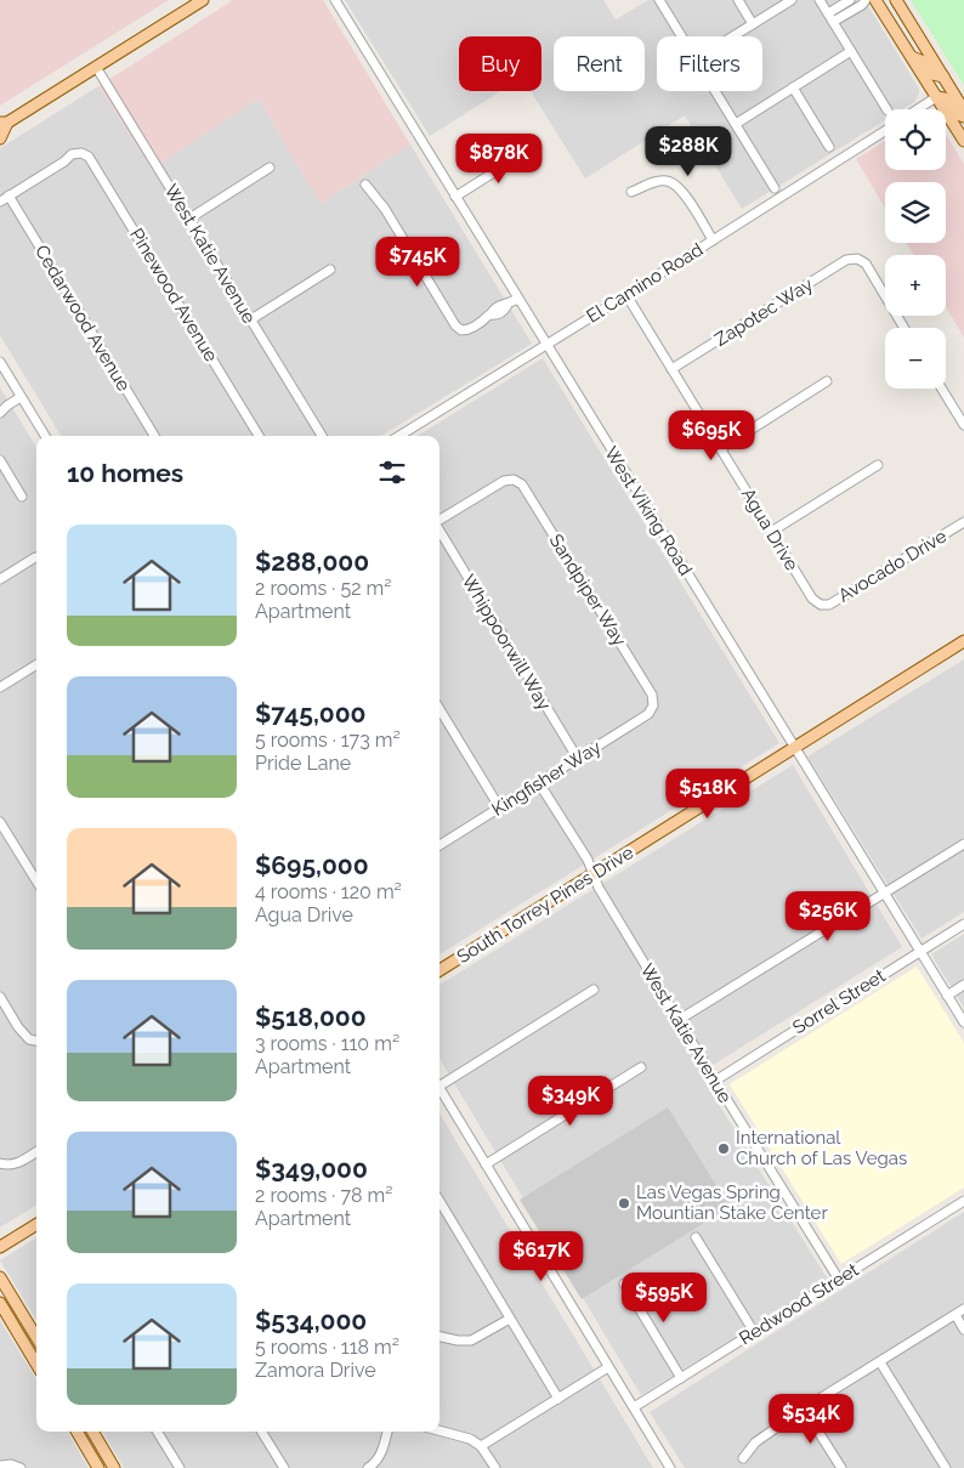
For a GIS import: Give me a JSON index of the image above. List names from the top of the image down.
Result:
{
  "streets": {
    "main road": ["South Torrey Pines Drive"],
    "street": [
      "West Katie Avenue",
      "El Camino Road",
      "Pinewood Avenue",
      "Zapotec Way",
      "Cedarwood Avenue",
      "West Viking Road",
      "Agua Drive",
      "Avocado Drive",
      "Sandpiper Way",
      "Whippoorwill Way",
      "Kingfisher Way",
      "Sorrel Street",
      "Redwood Street"
    ]
  },
  "crossings": [
    ["West Katie Avenue", "Kingfisher Way"],
    ["West Katie Avenue", "South Torrey Pines Drive"],
    ["West Katie Avenue", "Sorrel Street"],
    ["West Katie Avenue", "Redwood Street"],
    ["El Camino Road", "West Viking Road"],
    ["El Camino Road", "Agua Drive"],
    ["Pinewood Avenue", "Cedarwood Avenue"],
    ["Zapotec Way", "Agua Drive"],
    ["West Viking Road", "South Torrey Pines Drive"],
    ["West Viking Road", "Sorrel Street"],
    ["Agua Drive", "Avocado Drive"],
    ["Sandpiper Way", "Kingfisher Way"],
    ["Whippoorwill Way", "Kingfisher Way"]
  ],
  "places": ["International Church of Las Vegas", "Las Vegas Spring Mountian Stake Center"],
  "page": {
    "chip": ["Buy", "Rent", "Filters"],
    "map_buttons": ["+", "−"],
    "price": [
      "$288K",
      "$878K",
      "$745K",
      "$695K",
      "$518K",
      "$256K",
      "$349K",
      "$617K",
      "$595K",
      "$534K"
    ],
    "heading": "10 homes",
    "list": [
      {
        "name": "$288,000",
        "note": "2 rooms · 52 m² · Apartment"
      },
      {
        "name": "$745,000",
        "note": "5 rooms · 173 m² · Pride Lane"
      },
      {
        "name": "$695,000",
        "note": "4 rooms · 120 m² · Agua Drive"
      },
      {
        "name": "$518,000",
        "note": "3 rooms · 110 m² · Apartment"
      },
      {
        "name": "$349,000",
        "note": "2 rooms · 78 m² · Apartment"
      },
      {
        "name": "$534,000",
        "note": "5 rooms · 118 m² · Zamora Drive"
      }
    ]
  }
}
